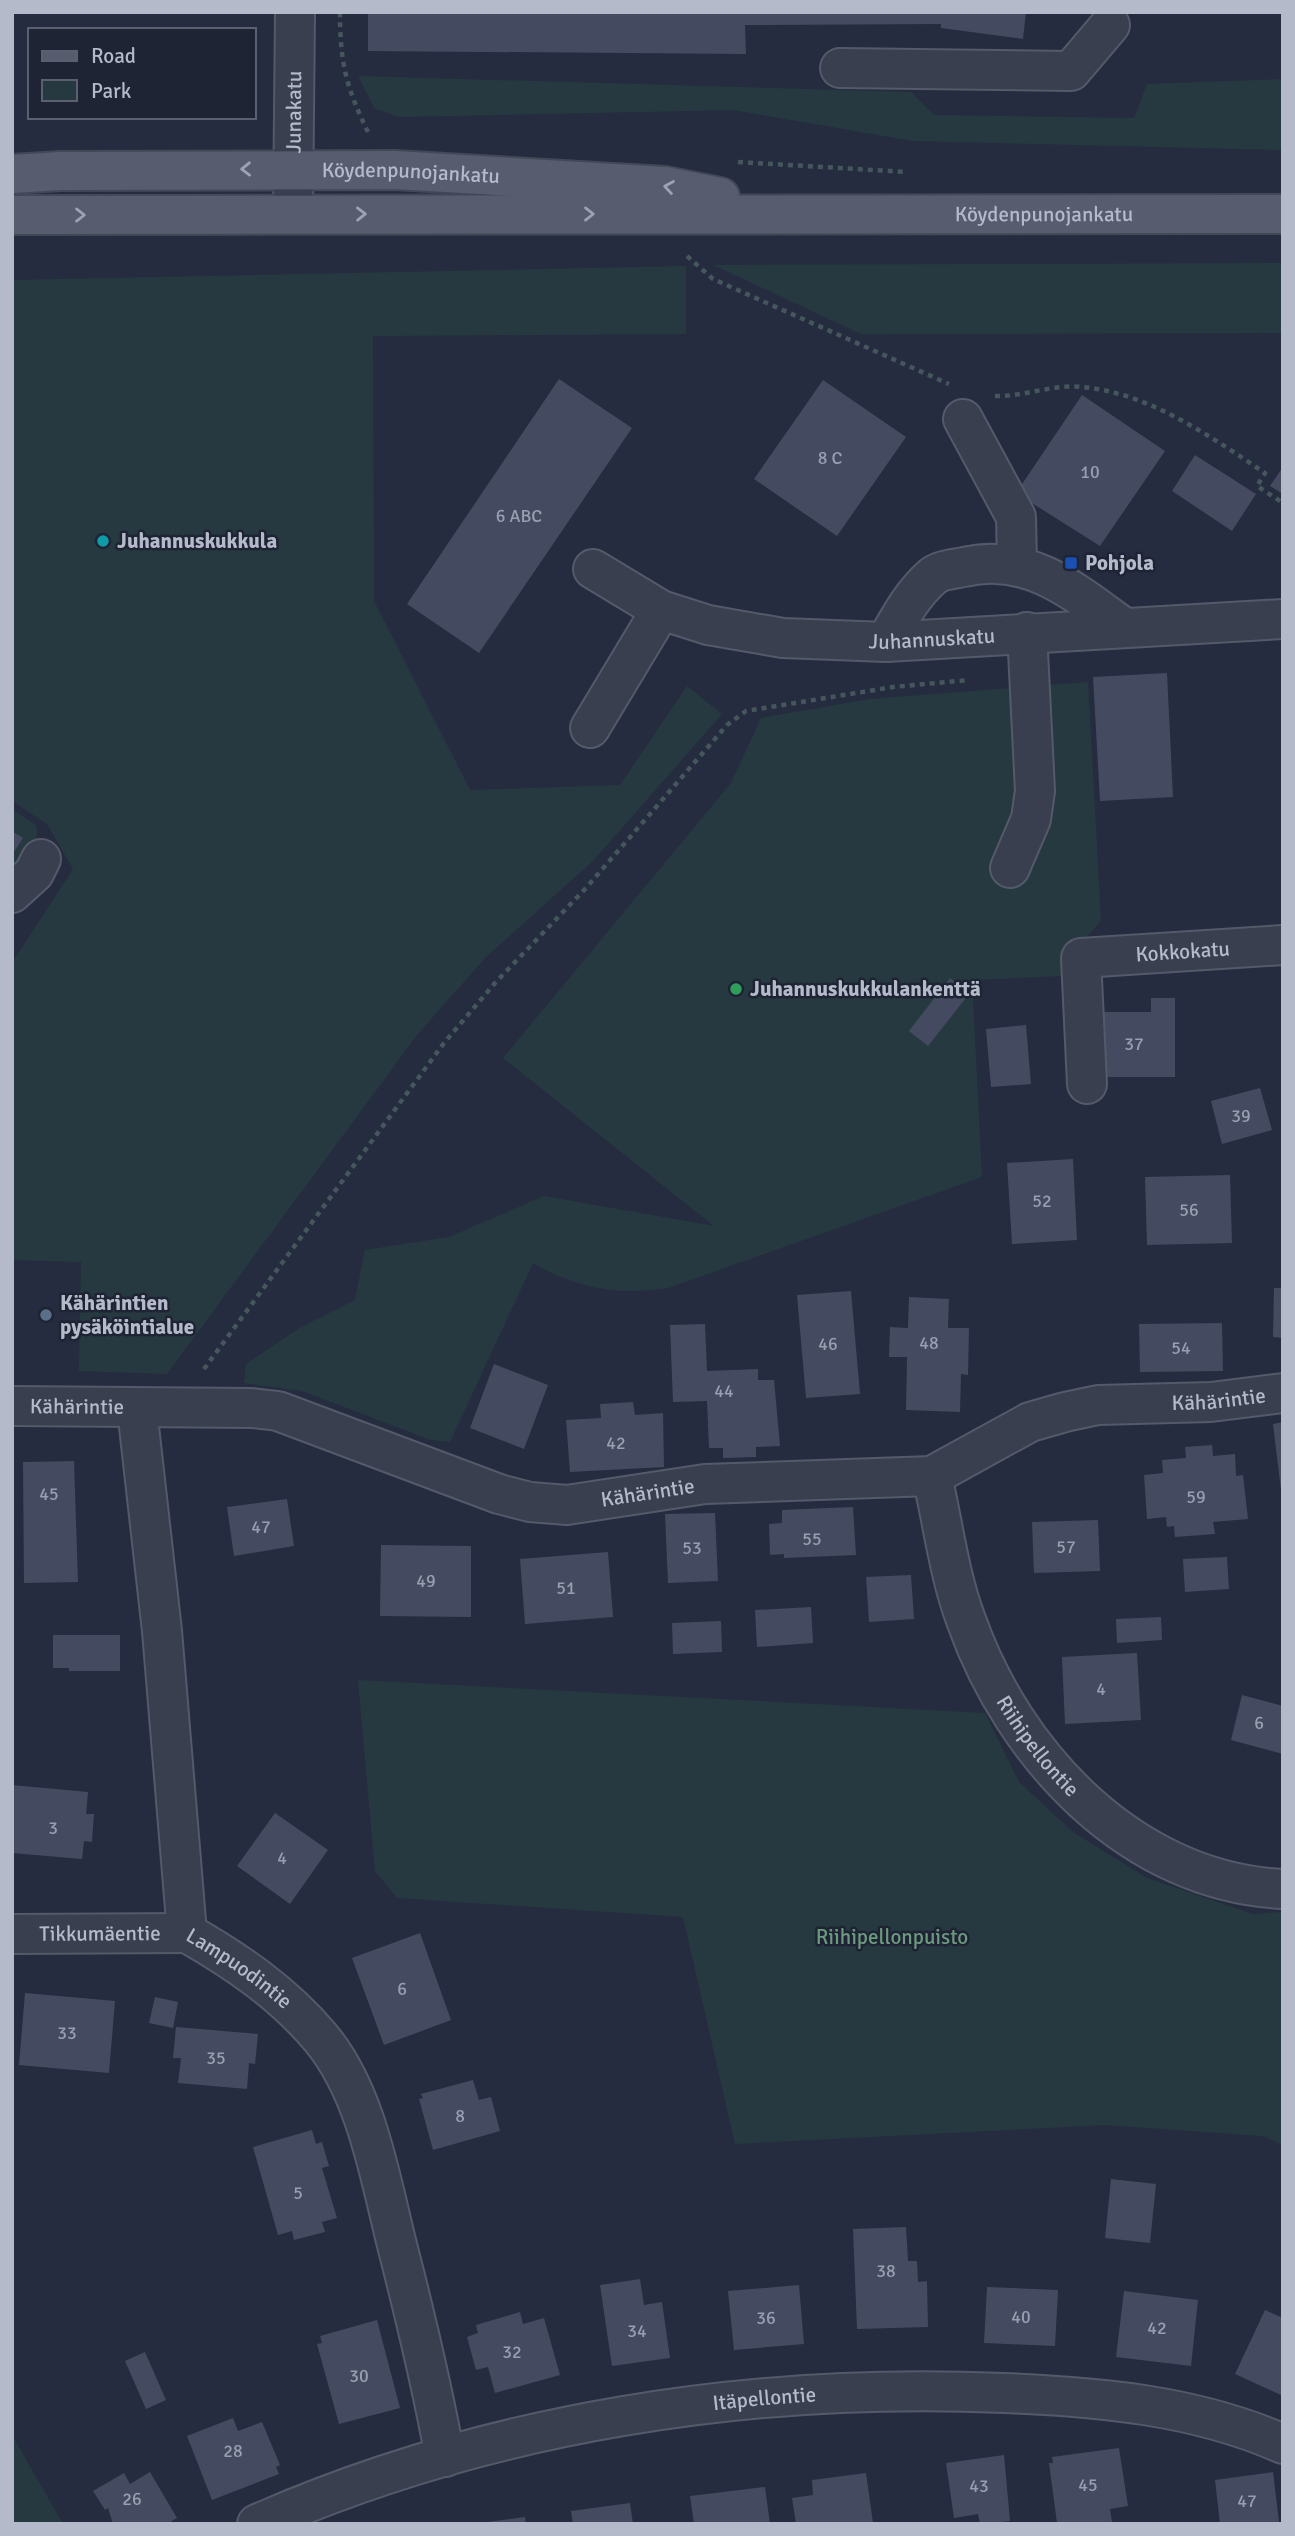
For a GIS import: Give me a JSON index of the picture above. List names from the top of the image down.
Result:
{
  "streets": {
    "main road": ["Köydenpunojankatu"],
    "street": [
      "Junakatu",
      "Juhannuskatu",
      "Kokkokatu",
      "Kähärintie",
      "Riihipellontie",
      "Tikkumäentie",
      "Lampuodintie",
      "Itäpellontie"
    ]
  },
  "crossings": [
    ["Junakatu", "Köydenpunojankatu"],
    ["Kähärintie", "Riihipellontie"],
    ["Kähärintie", "Lampuodintie"],
    ["Tikkumäentie", "Lampuodintie"],
    ["Lampuodintie", "Itäpellontie"]
  ],
  "parks": ["Riihipellonpuisto"],
  "places": {
    "other": ["Juhannuskukkula", "Juhannuskukkulankenttä", "Kähärintien pysäköintialue"],
    "transit": ["Pohjola"]
  },
  "house_numbers": [
    "8 C",
    "10",
    "6 ABC",
    "37",
    "39",
    "52",
    "56",
    "48",
    "46",
    "54",
    "44",
    "42",
    "45",
    "59",
    "47",
    "55",
    "57",
    "53",
    "49",
    "51",
    "4",
    "6",
    "3",
    "4",
    "6",
    "33",
    "35",
    "8",
    "5",
    "38",
    "40",
    "36",
    "42",
    "34",
    "32",
    "30",
    "28",
    "45",
    "43",
    "26",
    "47"
  ],
  "legend": ["Road", "Park"]
}
